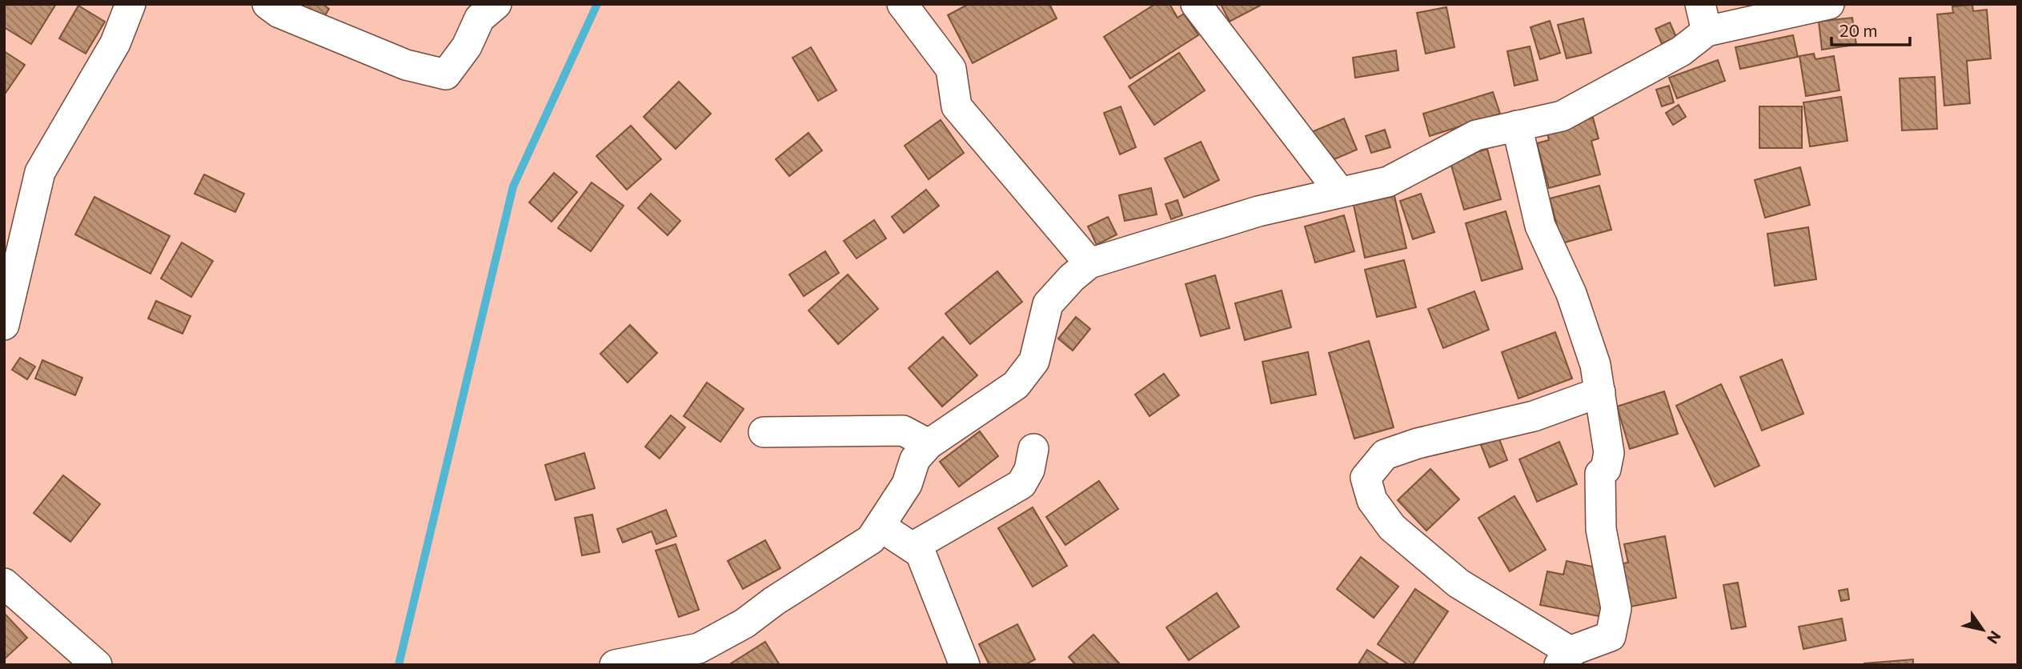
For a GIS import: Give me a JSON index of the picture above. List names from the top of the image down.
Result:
{
  "scale_bar": "20 m",
  "north": "bottom right"
}
